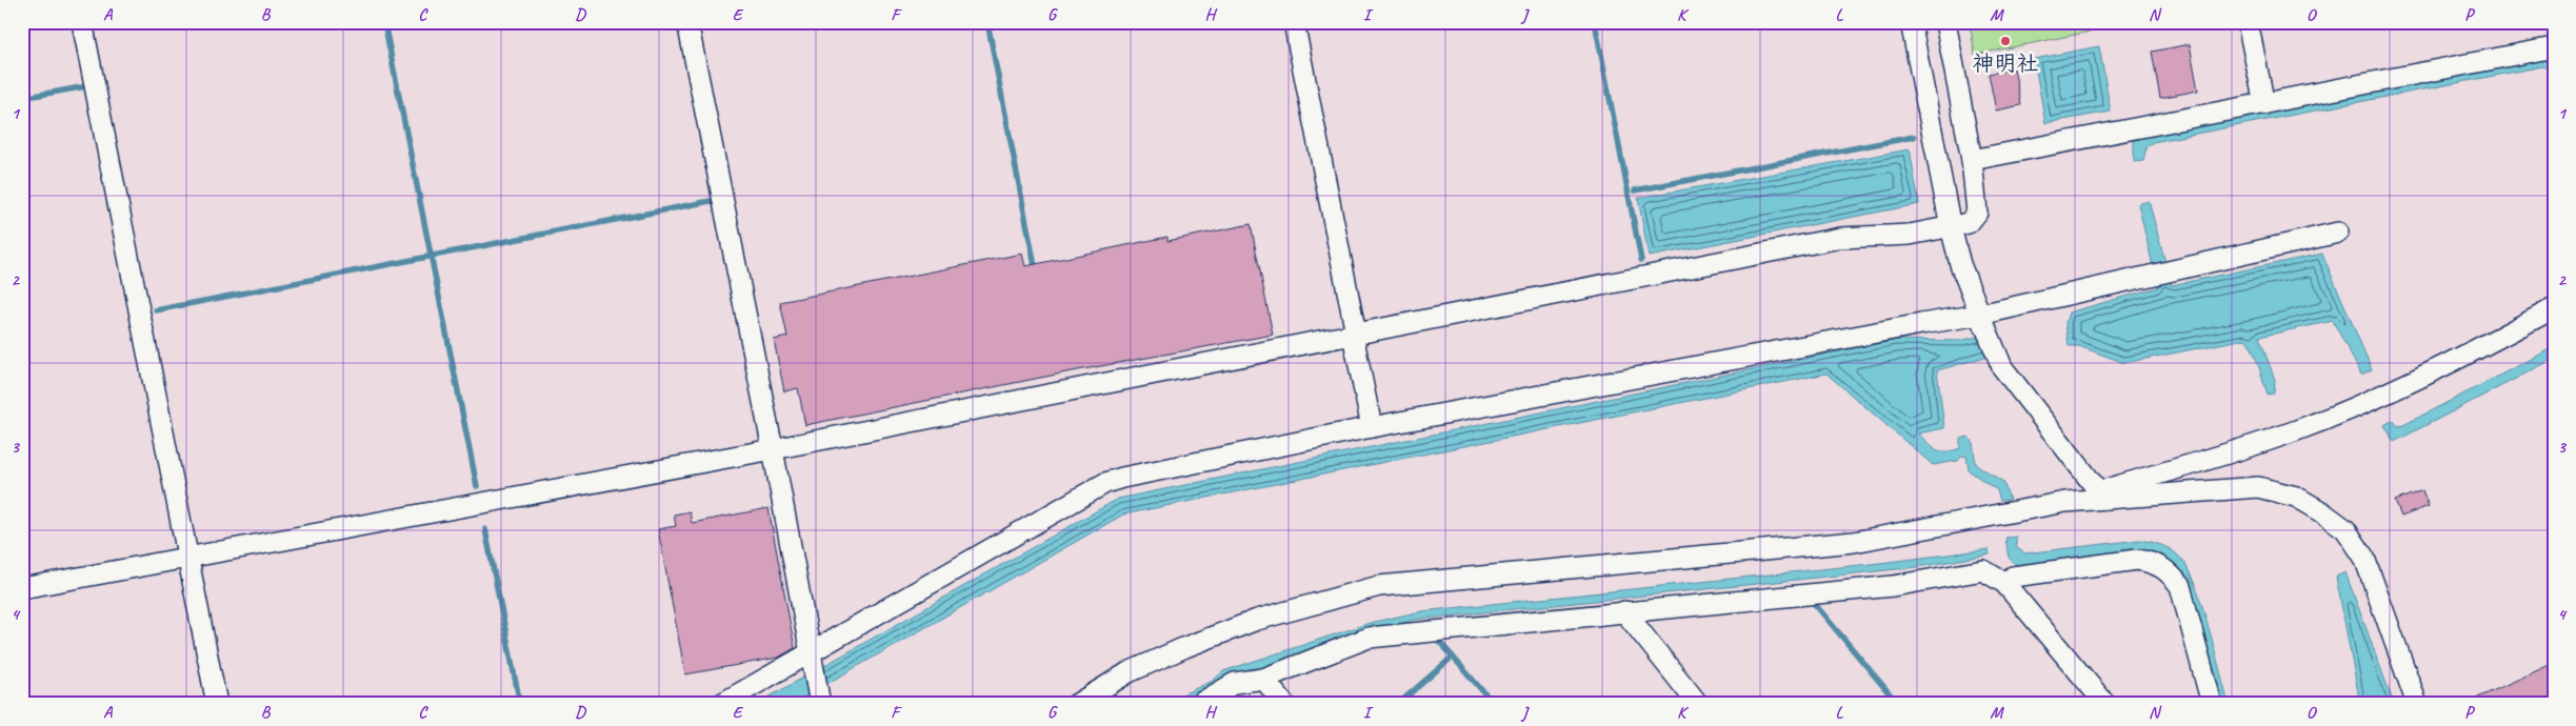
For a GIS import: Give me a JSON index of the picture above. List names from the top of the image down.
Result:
{
  "places": ["神明社"],
  "grid": {
    "columns": [
      "A",
      "B",
      "C",
      "D",
      "E",
      "F",
      "G",
      "H",
      "I",
      "J",
      "K",
      "L",
      "M",
      "N",
      "O",
      "P"
    ],
    "rows": [
      "1",
      "2",
      "3",
      "4"
    ]
  }
}
